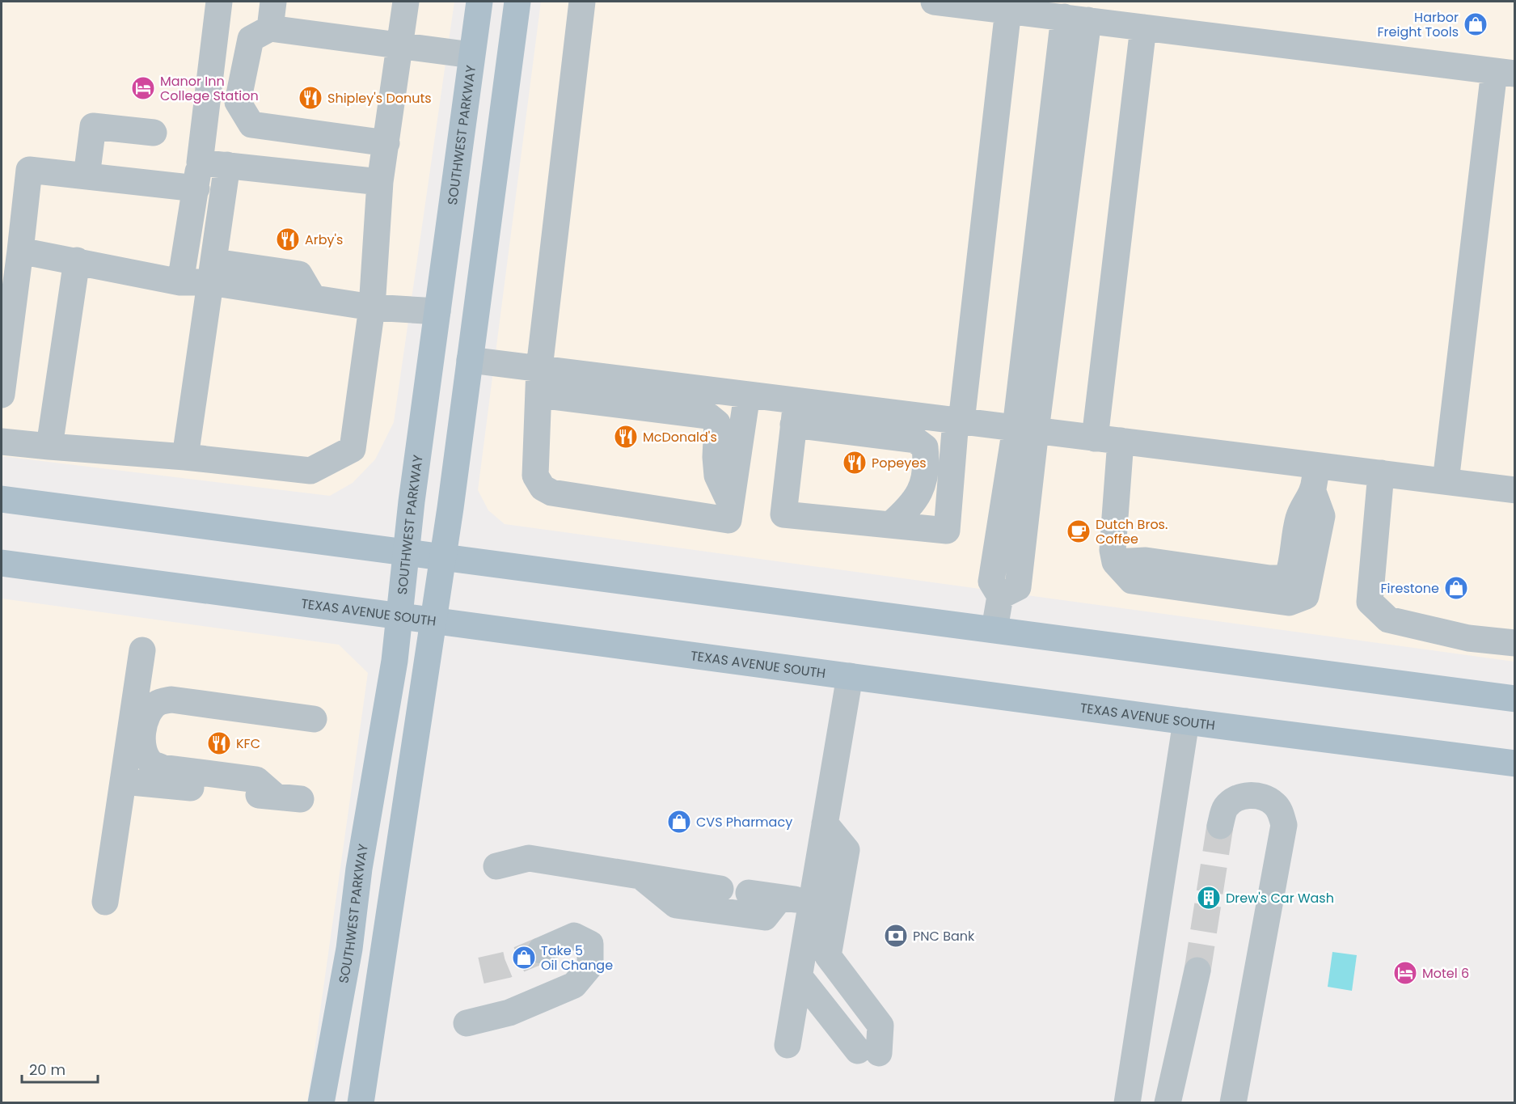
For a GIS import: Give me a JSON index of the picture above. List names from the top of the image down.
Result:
{
  "streets": {
    "main road": ["SOUTHWEST PARKWAY", "TEXAS AVENUE SOUTH"]
  },
  "crossings": [
    ["SOUTHWEST PARKWAY", "TEXAS AVENUE SOUTH"]
  ],
  "places": {
    "shop": [
      "Harbor Freight Tools",
      "Firestone",
      "CVS Pharmacy",
      "Take 5 Oil Change"
    ],
    "hotel": ["Manor Inn College Station", "Motel 6"],
    "restaurant": [
      "Shipley's Donuts",
      "Arby's",
      "McDonald's",
      "Popeyes",
      "KFC"
    ],
    "cafe": ["Dutch Bros. Coffee"],
    "building": ["Drew's Car Wash"],
    "bank": ["PNC Bank"]
  },
  "scale_bar": "20 m"
}
